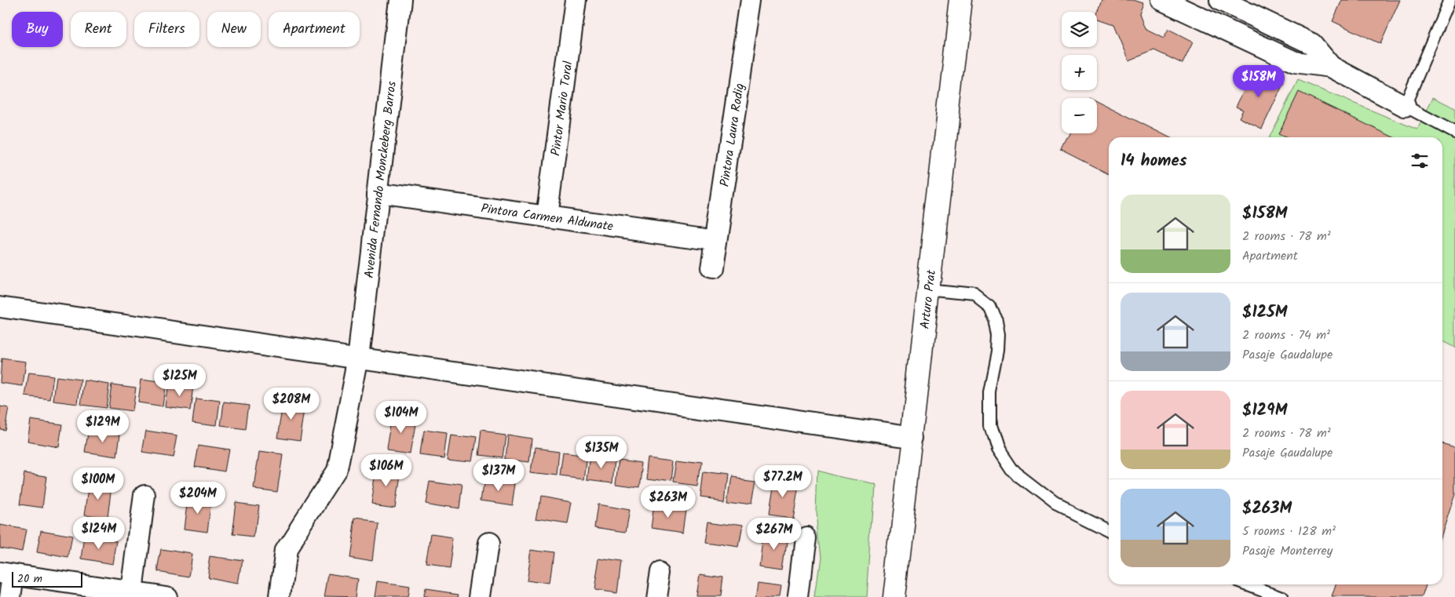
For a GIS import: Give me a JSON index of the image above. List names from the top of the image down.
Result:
{
  "streets": {
    "street": [
      "Pintor Mario Toral",
      "Pintora Laura Rodig",
      "Avenida Fernando Monckeberg Barros",
      "Pintora Carmen Aldunate",
      "Arturo Prat"
    ]
  },
  "crossings": [
    ["Pintor Mario Toral", "Pintora Carmen Aldunate"],
    ["Pintora Laura Rodig", "Pintora Carmen Aldunate"],
    ["Avenida Fernando Monckeberg Barros", "Pintora Carmen Aldunate"]
  ],
  "scale_bar": "20 m",
  "page": {
    "map_buttons": ["+", "−"],
    "chip": [
      "Buy",
      "Rent",
      "Filters",
      "New",
      "Apartment"
    ],
    "price": [
      "$158M",
      "$125M",
      "$208M",
      "$104M",
      "$129M",
      "$135M",
      "$106M",
      "$137M",
      "$77.2M",
      "$100M",
      "$204M",
      "$263M",
      "$124M",
      "$267M"
    ],
    "heading": "14 homes",
    "list": [
      {
        "name": "$158M",
        "note": "2 rooms · 78 m² · Apartment"
      },
      {
        "name": "$125M",
        "note": "2 rooms · 74 m² · Pasaje Gaudalupe"
      },
      {
        "name": "$129M",
        "note": "2 rooms · 78 m² · Pasaje Gaudalupe"
      },
      {
        "name": "$263M",
        "note": "5 rooms · 128 m² · Pasaje Monterrey"
      }
    ],
    "scale": "20 m"
  }
}
